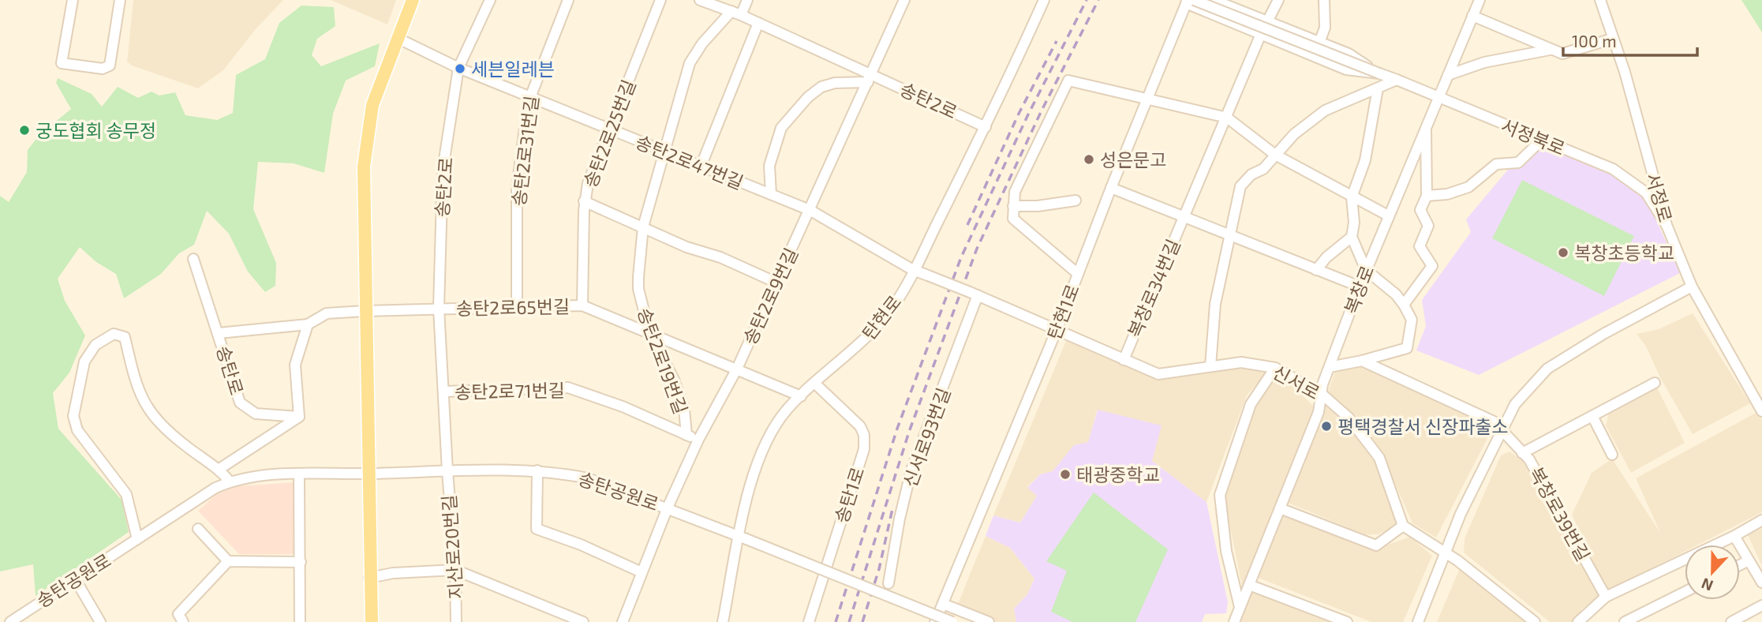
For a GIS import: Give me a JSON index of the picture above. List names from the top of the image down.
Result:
{
  "streets": {
    "street": [
      "송탄2로",
      "송탄2로25번길",
      "서정북로",
      "송탄2로31번길",
      "송탄2로47번길",
      "서정로",
      "복창로34번길",
      "복창로",
      "송탄2로9번길",
      "송탄2로65번길",
      "탄현1로",
      "탄현로",
      "송탄2로19번길",
      "송탄로",
      "신서로",
      "송탄2로71번길",
      "신서로93번길",
      "송탄공원로",
      "송탄1로",
      "복창로39번길",
      "지산로20번길"
    ]
  },
  "crossings": [
    ["송탄2로", "송탄2로47번길"],
    ["송탄2로", "송탄2로9번길"],
    ["송탄2로", "송탄2로65번길"],
    ["송탄2로", "탄현로"],
    ["송탄2로", "송탄2로19번길"],
    ["송탄2로", "송탄2로71번길"],
    ["송탄2로", "송탄공원로"],
    ["송탄2로", "지산로20번길"],
    ["송탄2로25번길", "송탄2로47번길"],
    ["송탄2로25번길", "송탄2로65번길"],
    ["서정북로", "서정로"],
    ["서정북로", "복창로"],
    ["송탄2로31번길", "송탄2로47번길"],
    ["송탄2로31번길", "송탄2로65번길"],
    ["송탄2로47번길", "송탄2로9번길"],
    ["송탄2로47번길", "탄현로"],
    ["송탄2로47번길", "송탄2로19번길"],
    ["송탄2로47번길", "신서로"],
    ["복창로34번길", "복창로"],
    ["복창로34번길", "탄현1로"],
    ["복창로34번길", "신서로"],
    ["복창로", "신서로"],
    ["송탄2로9번길", "송탄2로65번길"],
    ["송탄2로9번길", "송탄2로71번길"],
    ["송탄2로9번길", "송탄공원로"],
    ["송탄2로65번길", "탄현로"],
    ["송탄2로65번길", "송탄2로19번길"],
    ["탄현1로", "신서로"],
    ["탄현로", "신서로"],
    ["탄현로", "송탄공원로"],
    ["탄현로", "송탄1로"],
    ["송탄2로19번길", "송탄2로71번길"],
    ["신서로", "신서로93번길"],
    ["송탄공원로", "지산로20번길"]
  ],
  "places": [
    "세븐일레븐",
    "궁도협회 송무정",
    "성은문고",
    "복창초등학교",
    "평택경찰서 신장파출소",
    "태광중학교"
  ],
  "scale_bar": "100 m",
  "north": "bottom"
}
